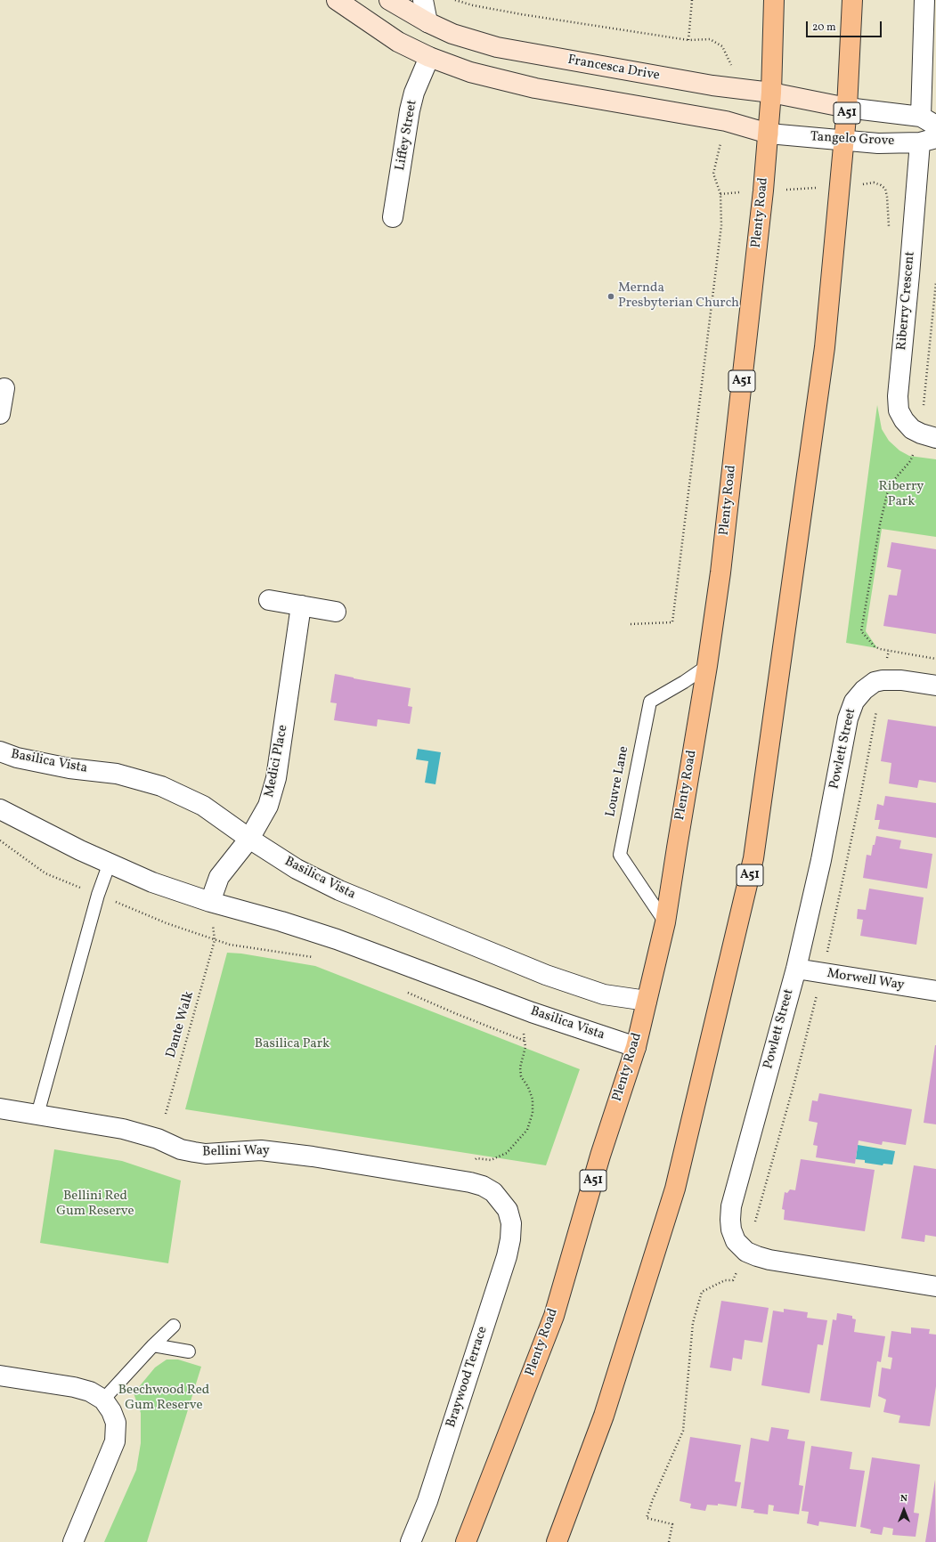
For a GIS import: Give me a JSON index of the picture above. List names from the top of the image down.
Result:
{
  "streets": {
    "highway": ["A51", "Plenty Road"],
    "street": [
      "Francesca Drive",
      "Liffey Street",
      "Tangelo Grove",
      "Riberry Crescent",
      "Powlett Street",
      "Medici Place",
      "Basilica Vista",
      "Morwell Way",
      "Bellini Way",
      "Braywood Terrace"
    ],
    "lane": ["Louvre Lane"],
    "path": ["Dante Walk"]
  },
  "crossings": [
    ["Francesca Drive", "A51"],
    ["Francesca Drive", "Plenty Road"],
    ["A51", "Tangelo Grove"],
    ["Tangelo Grove", "Plenty Road"],
    ["Tangelo Grove", "Riberry Crescent"],
    ["Plenty Road", "Basilica Vista"],
    ["Plenty Road", "Louvre Lane"],
    ["Powlett Street", "Morwell Way"],
    ["Medici Place", "Basilica Vista"],
    ["Bellini Way", "Braywood Terrace"]
  ],
  "parks": [
    "Riberry Park",
    "Basilica Park",
    "Bellini Red Gum Reserve",
    "Beechwood Red Gum Reserve"
  ],
  "places": ["Mernda Presbyterian Church"],
  "scale_bar": "20 m",
  "north": "top"
}
